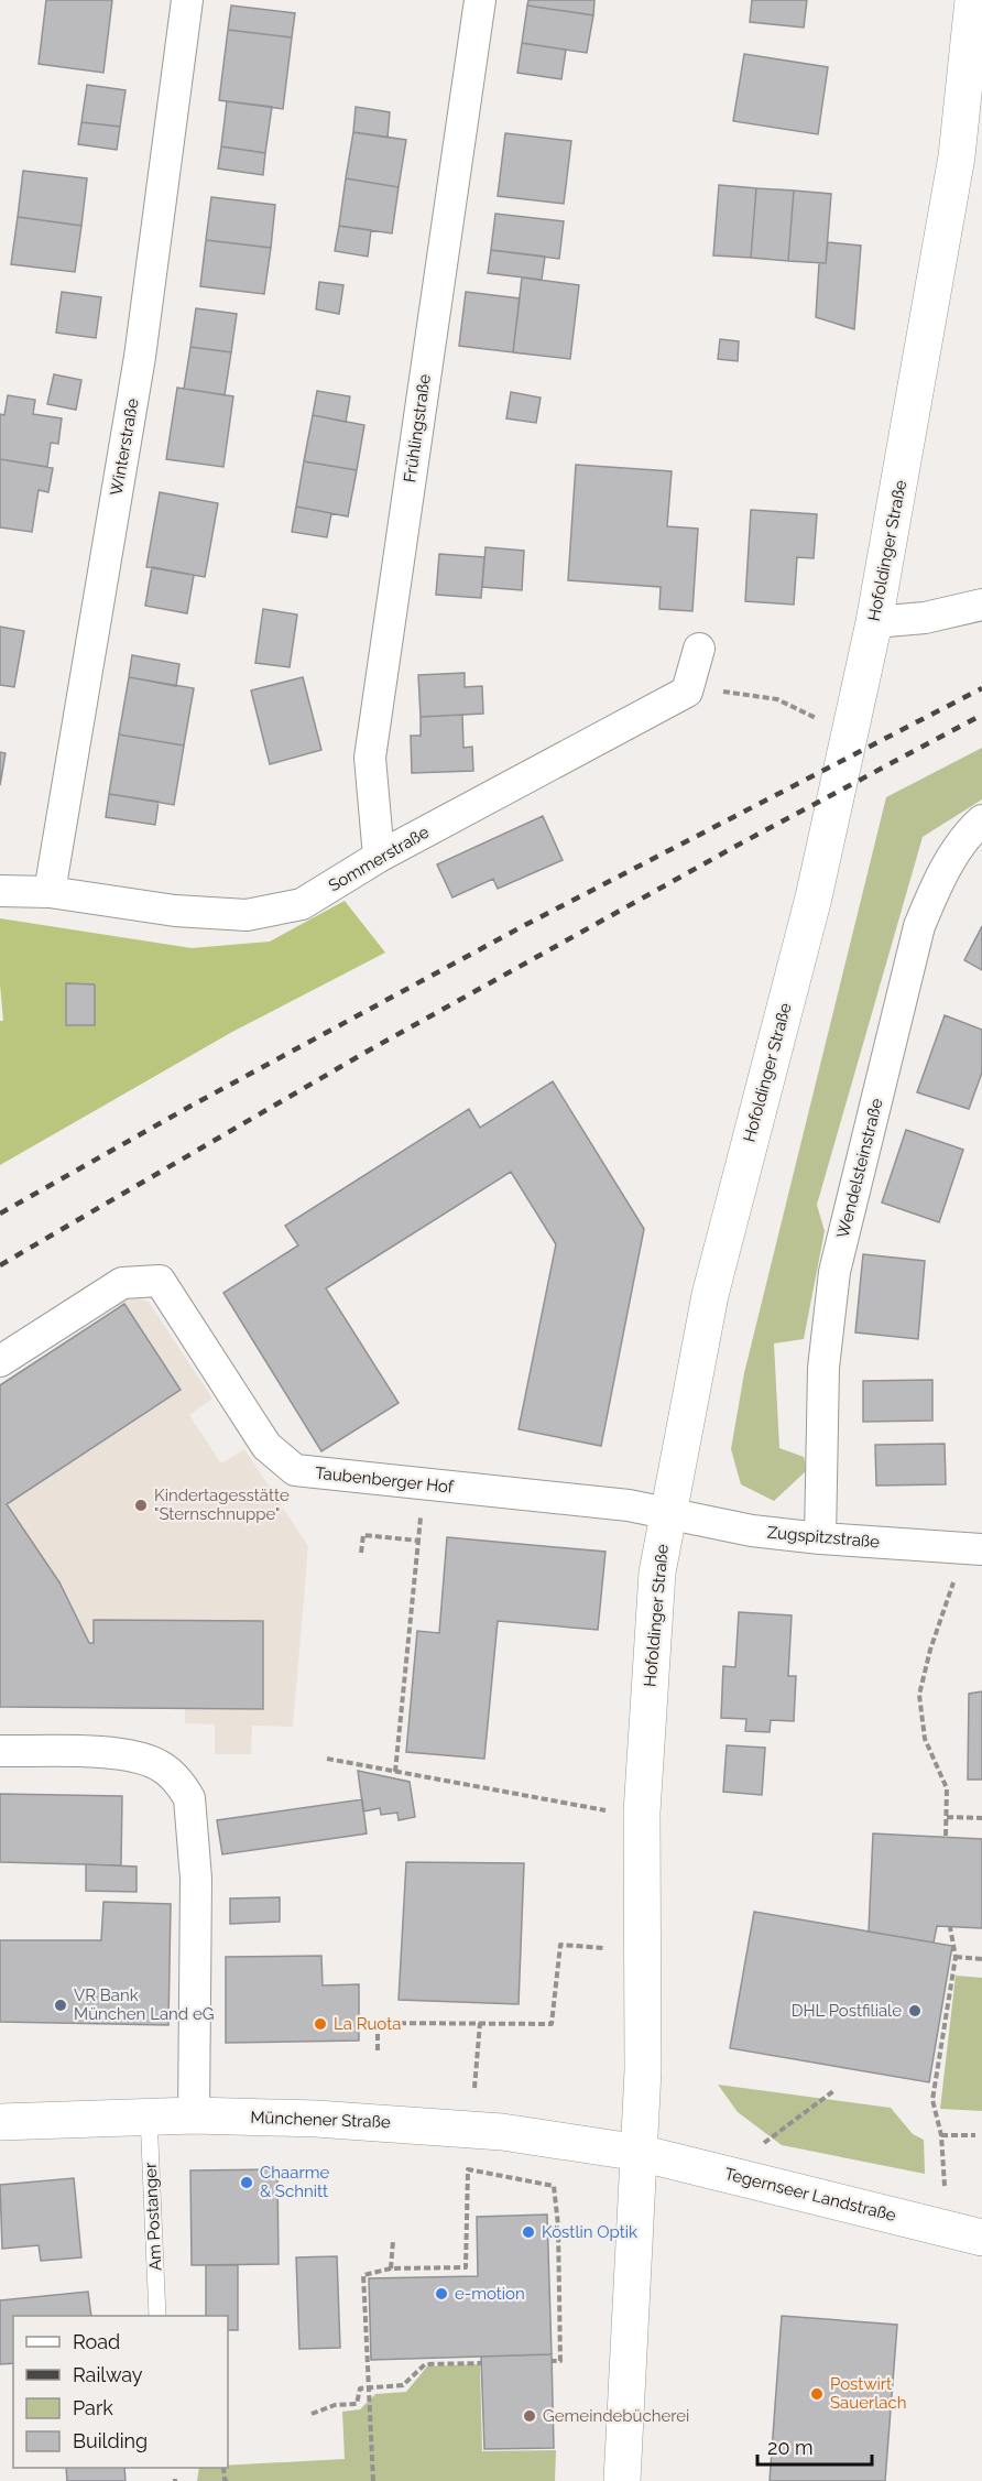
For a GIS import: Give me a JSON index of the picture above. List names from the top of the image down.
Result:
{
  "streets": {
    "main road": ["Hofoldinger Straße", "Münchener Straße", "Tegernseer Landstraße"],
    "street": [
      "Frühlingstraße",
      "Winterstraße",
      "Sommerstraße",
      "Wendelsteinstraße",
      "Taubenberger Hof",
      "Zugspitzstraße"
    ],
    "lane": ["Am Postanger"]
  },
  "crossings": [
    ["Frühlingstraße", "Sommerstraße"],
    ["Winterstraße", "Sommerstraße"],
    ["Hofoldinger Straße", "Taubenberger Hof"],
    ["Hofoldinger Straße", "Zugspitzstraße"],
    ["Hofoldinger Straße", "Münchener Straße"],
    ["Hofoldinger Straße", "Tegernseer Landstraße"],
    ["Wendelsteinstraße", "Zugspitzstraße"],
    ["Taubenberger Hof", "Zugspitzstraße"],
    ["Münchener Straße", "Tegernseer Landstraße"],
    ["Münchener Straße", "Am Postanger"]
  ],
  "places": [
    "Kindertagesstätte \"Sternschnuppe\"",
    "VR Bank München Land eG",
    "DHL Postfiliale",
    "La Ruota",
    "Chaarme & Schnitt",
    "Köstlin Optik",
    "e-motion",
    "Postwirt Sauerlach",
    "Gemeindebücherei"
  ],
  "legend": [
    "Road",
    "Railway",
    "Park",
    "Building"
  ],
  "scale_bar": "20 m"
}
